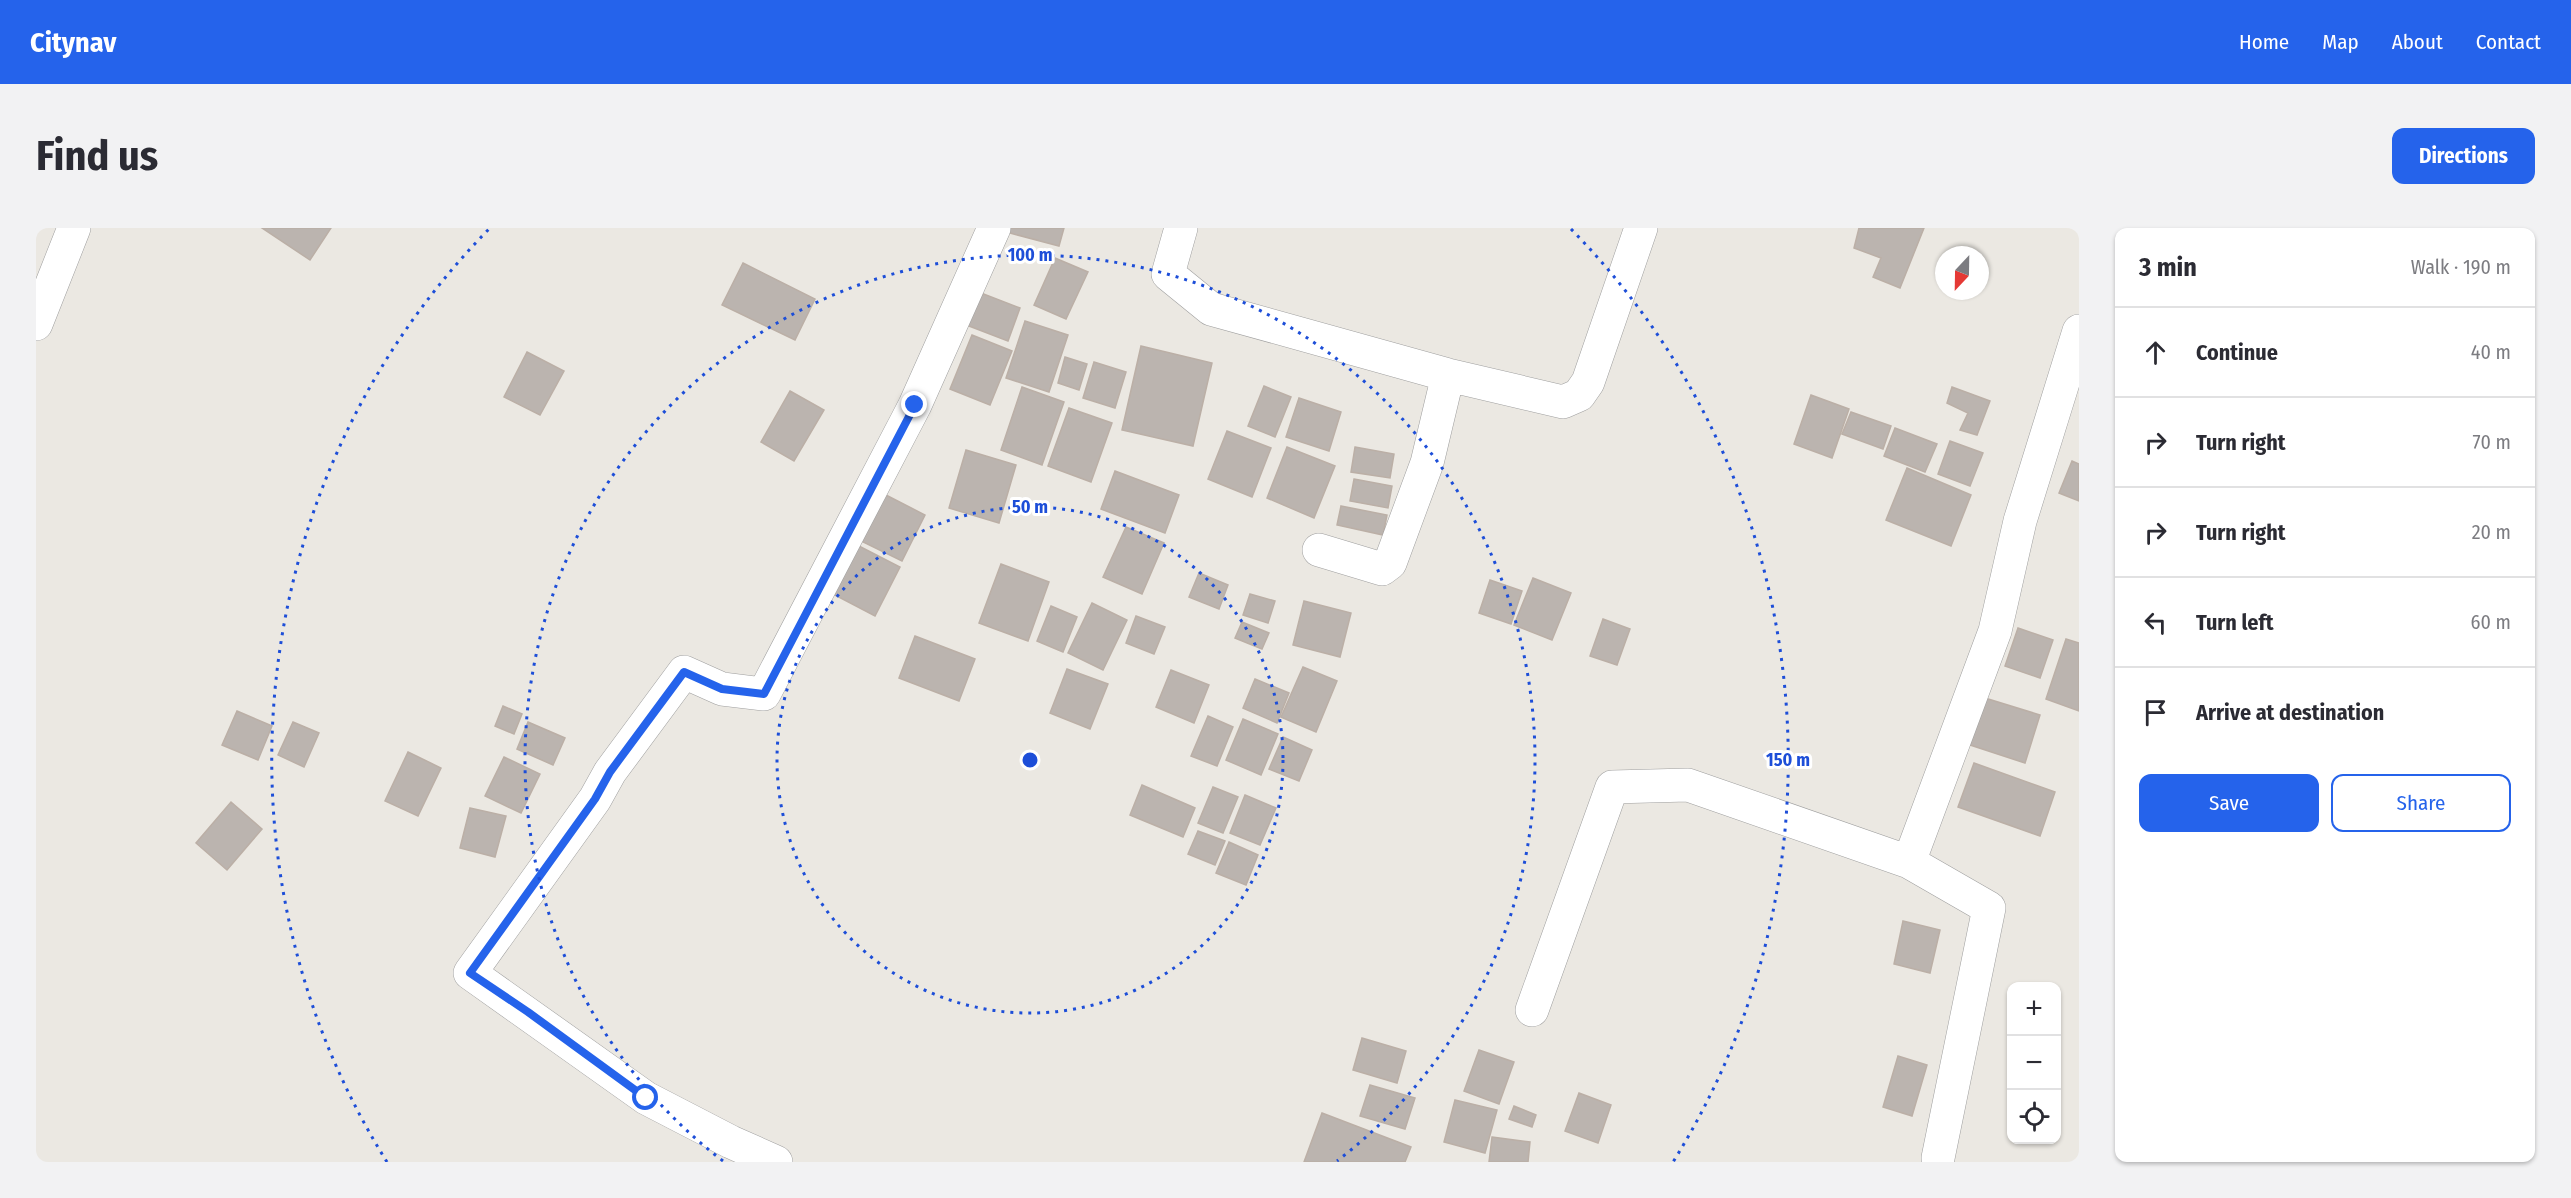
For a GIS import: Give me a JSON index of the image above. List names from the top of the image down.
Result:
{
  "north": "bottom",
  "page": {
    "header": "Citynav",
    "nav": [
      "Home",
      "Map",
      "About",
      "Contact"
    ],
    "buttons": [
      "Directions",
      ["Save", "Share"]
    ],
    "title": "Find us",
    "heading": ["3 min", "Walk · 190 m"],
    "list": [
      ["Continue", "40 m"],
      ["Turn right", "70 m"],
      ["Turn right", "20 m"],
      ["Turn left", "60 m"],
      "Arrive at destination"
    ],
    "map_buttons": ["+", "−"]
  },
  "rings": ["100 m", "50 m", "150 m"]
}
